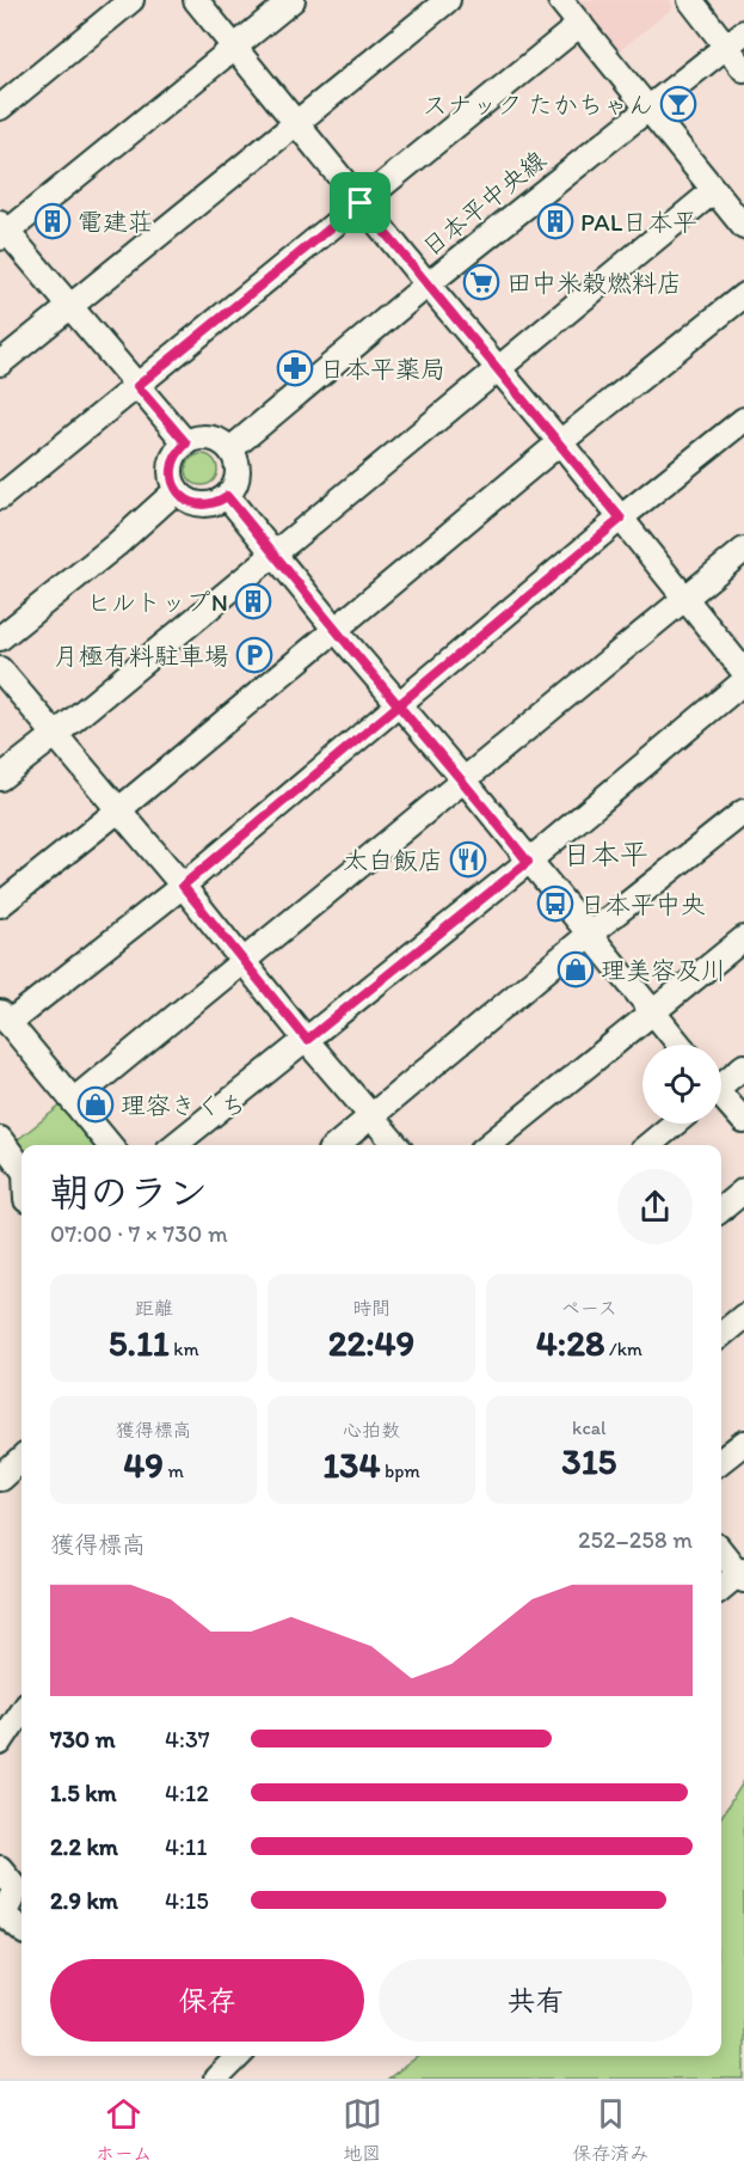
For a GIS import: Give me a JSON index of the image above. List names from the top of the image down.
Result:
{
  "streets": {
    "street": ["日本平中央線"]
  },
  "districts": ["日本平"],
  "places": {
    "bar": ["スナック たかちゃん"],
    "building": ["電建荘", "PAL日本平", "ヒルトップN"],
    "supermarket": ["田中米穀燃料店"],
    "pharmacy": ["日本平薬局"],
    "parking": ["月極有料駐車場"],
    "restaurant": ["太白飯店"],
    "bus stop": ["日本平中央"],
    "shop": ["理美容及川", "理容きくち"]
  },
  "page": {
    "heading": ["朝のラン", "07:00 · 7 × 730 m"],
    "stats": [
      ["距離", "5.11 km"],
      ["時間", "22:49"],
      ["ペース", "4:28 /km"],
      ["獲得標高", "49 m"],
      ["心拍数", "134 bpm"],
      ["kcal", "315"]
    ],
    "chart": ["獲得標高", "252–258 m"],
    "list": [
      {
        "name": "730 m",
        "note": "4:37"
      },
      {
        "name": "1.5 km",
        "note": "4:12"
      },
      {
        "name": "2.2 km",
        "note": "4:11"
      },
      {
        "name": "2.9 km",
        "note": "4:15"
      }
    ],
    "buttons": ["保存", "共有"],
    "tabs": ["ホーム", "地図", "保存済み"]
  }
}
